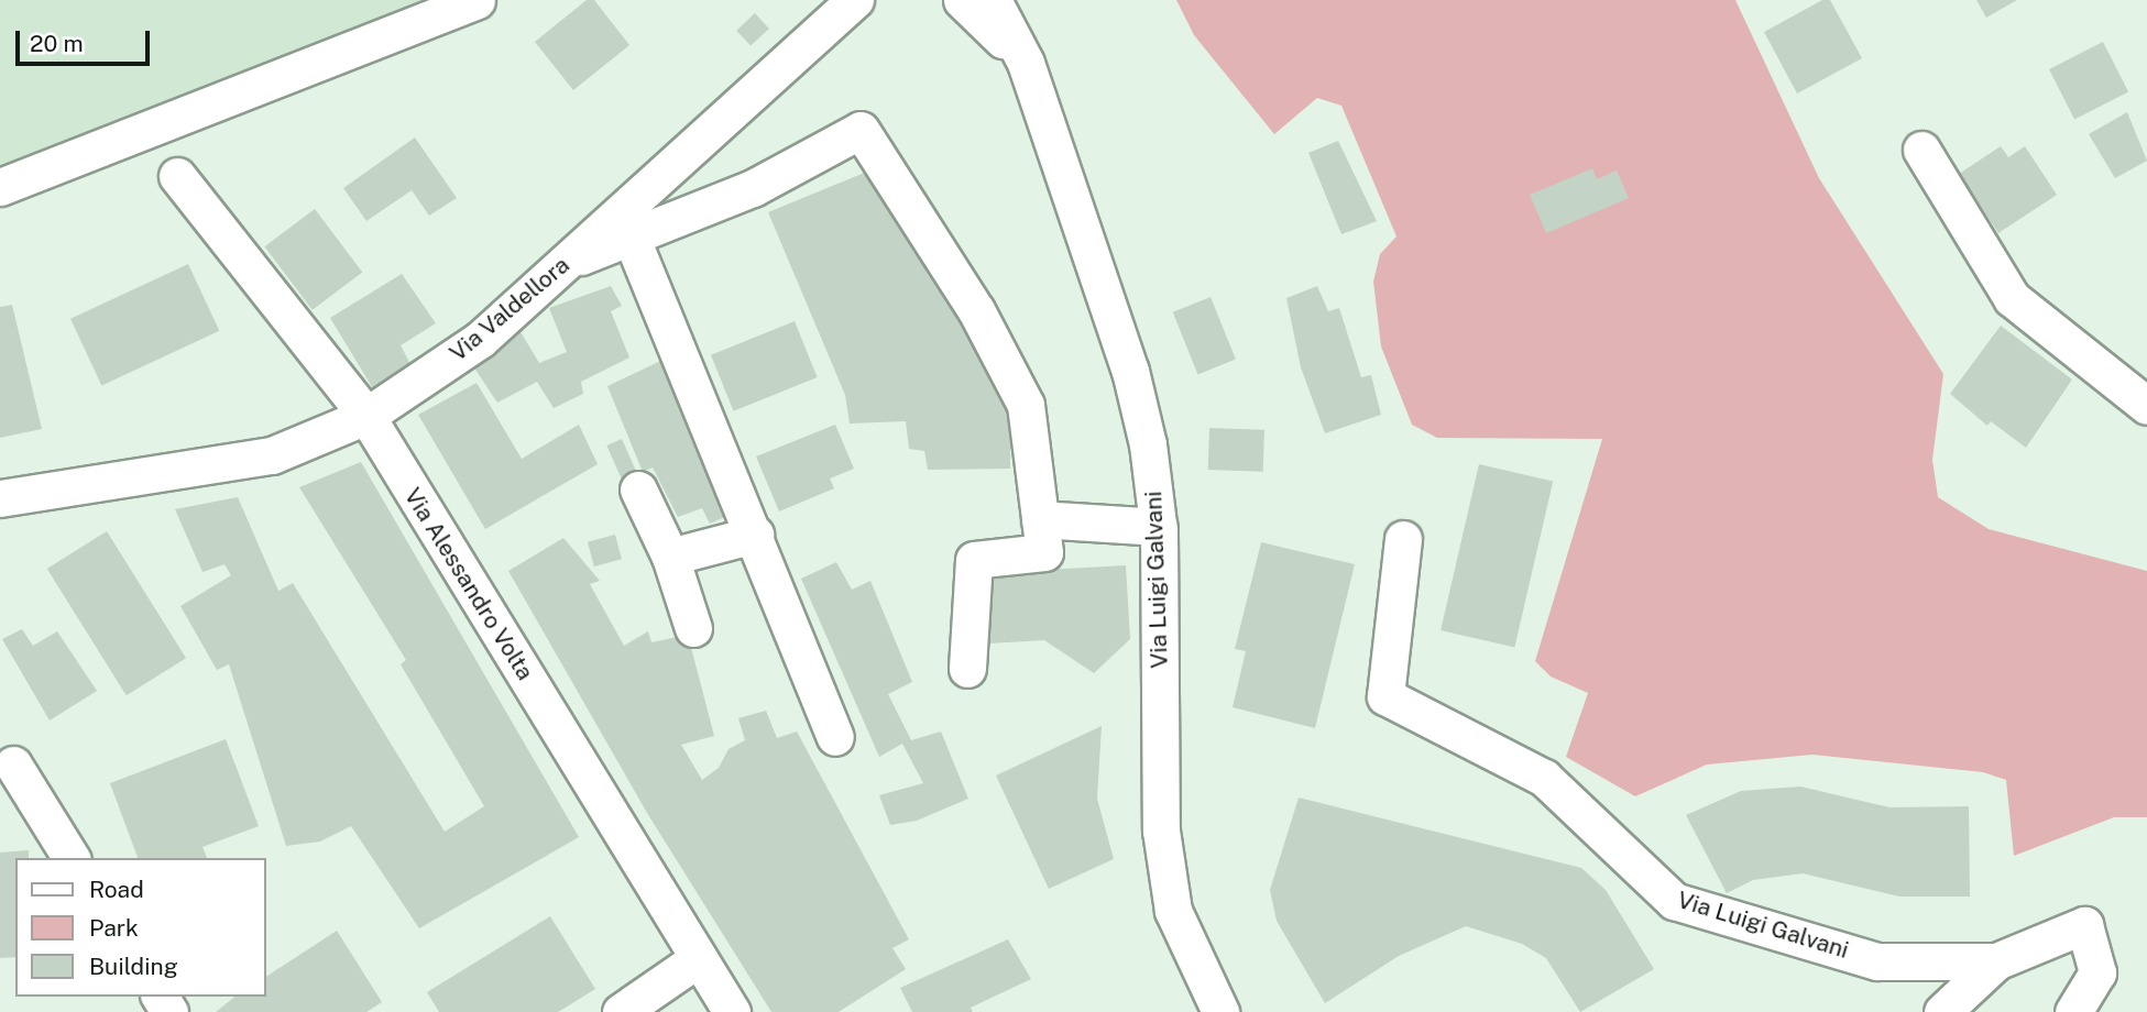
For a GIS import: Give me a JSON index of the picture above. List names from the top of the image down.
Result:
{
  "streets": {
    "street": ["Via Valdellora", "Via Luigi Galvani", "Via Alessandro Volta"]
  },
  "crossings": [
    ["Via Valdellora", "Via Alessandro Volta"]
  ],
  "legend": ["Road", "Park", "Building"],
  "scale_bar": "20 m"
}
